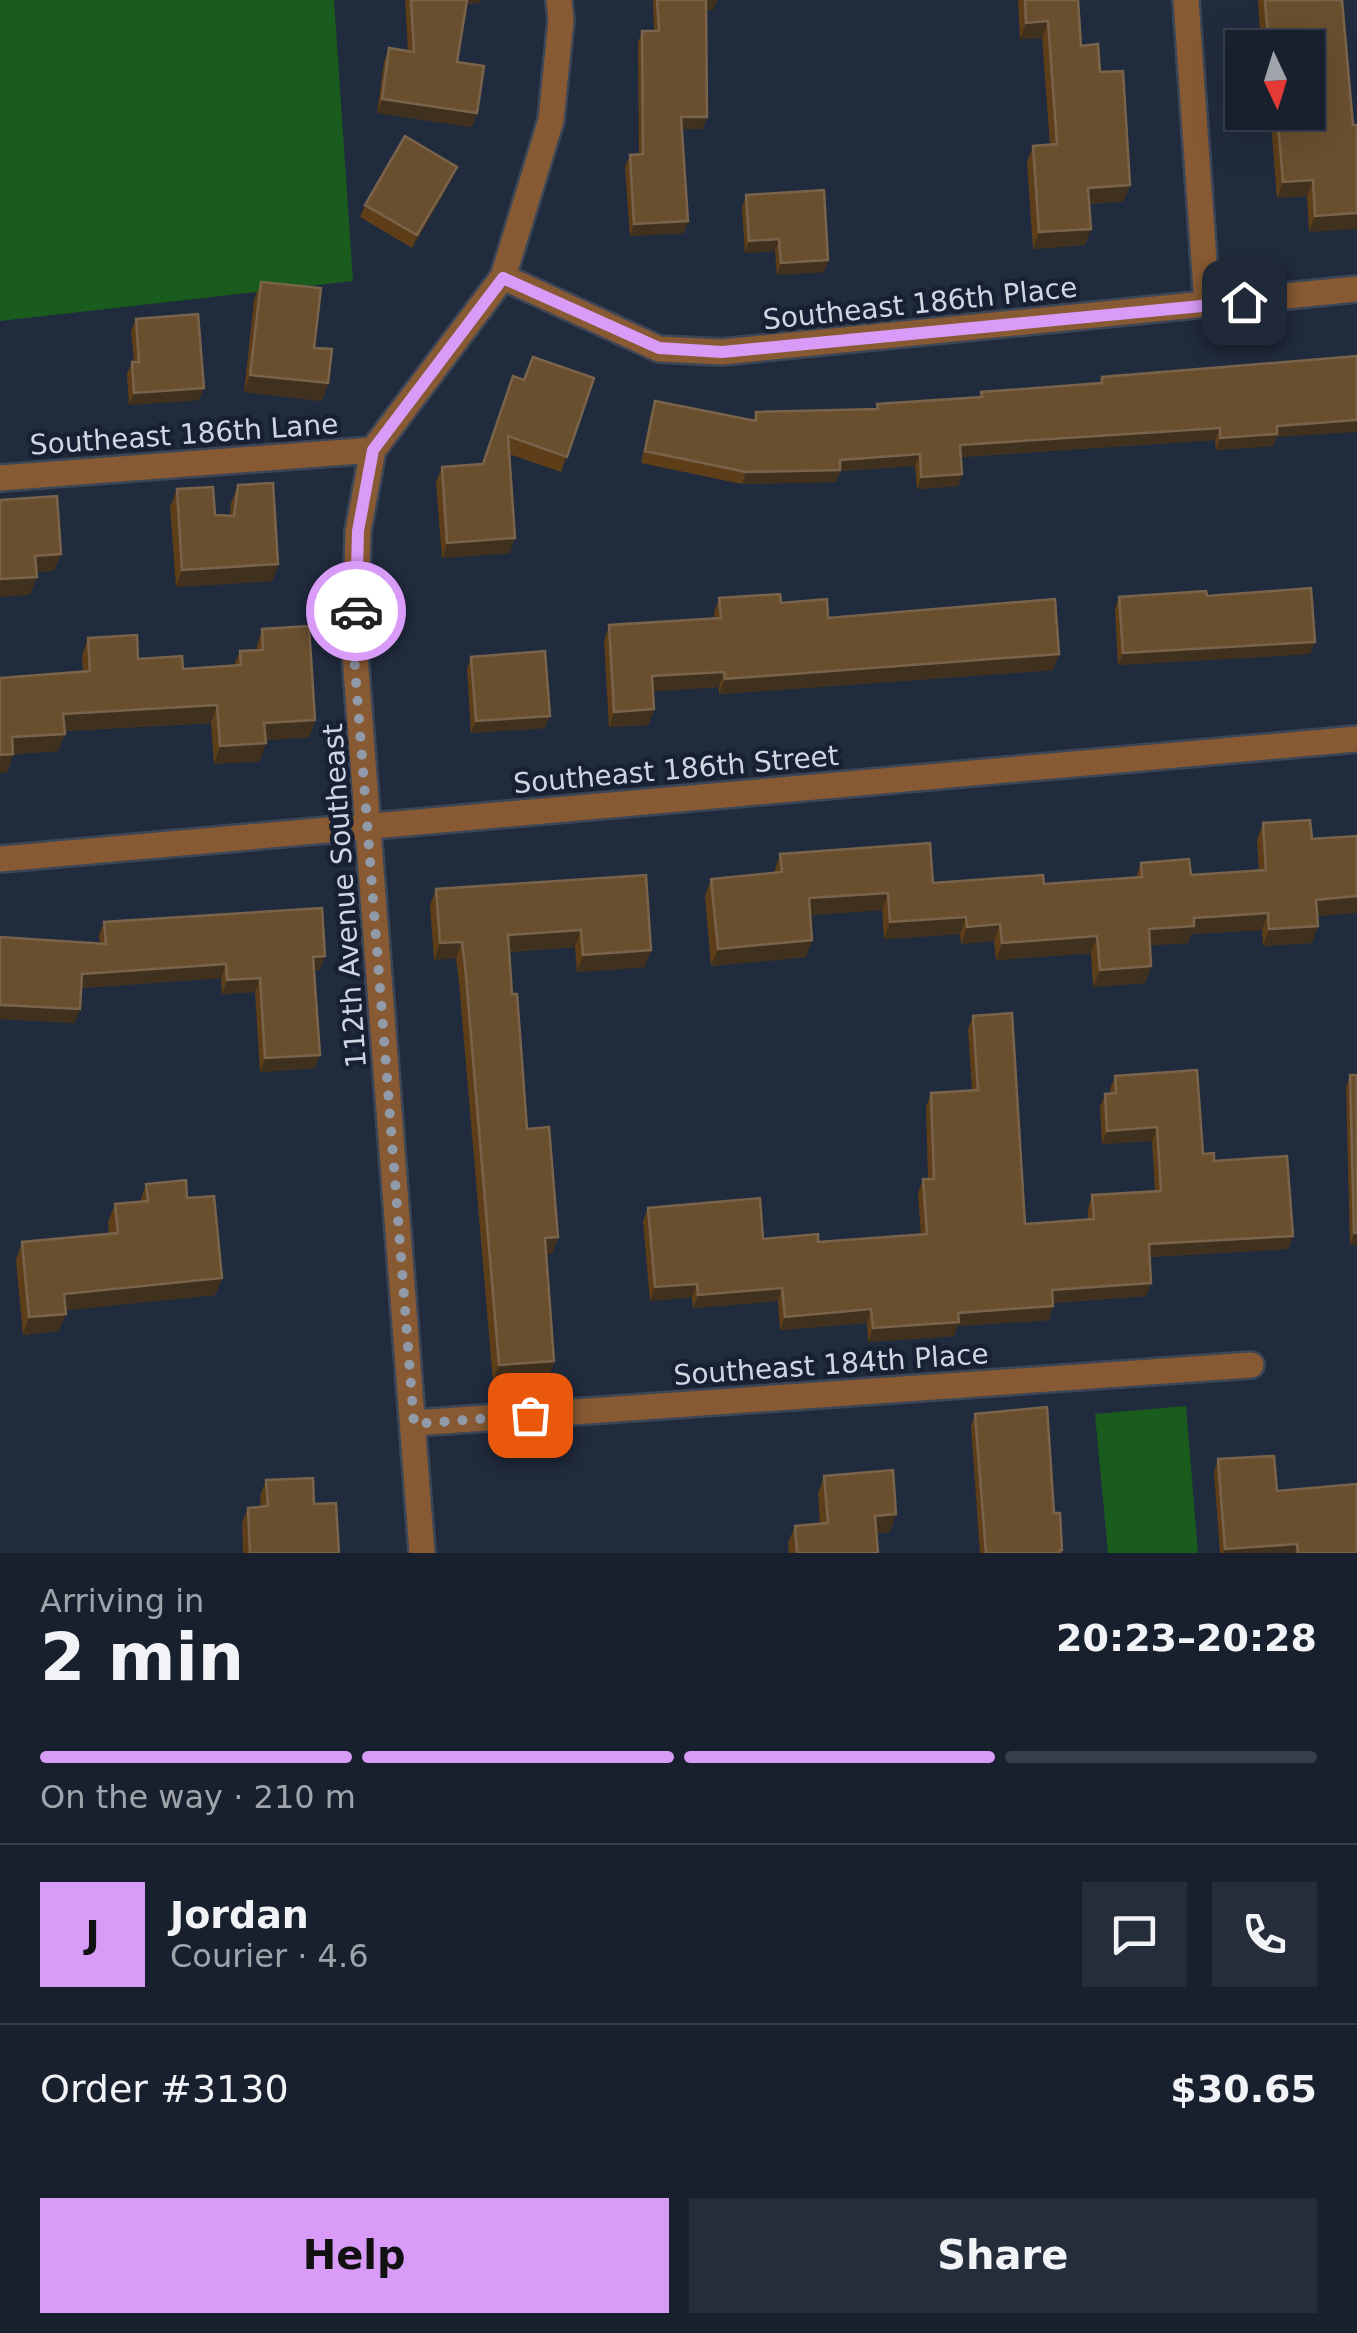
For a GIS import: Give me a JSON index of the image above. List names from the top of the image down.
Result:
{
  "streets": {
    "street": [
      "Southeast 186th Place",
      "Southeast 186th Lane",
      "Southeast 186th Street",
      "112th Avenue Southeast",
      "Southeast 184th Place"
    ]
  },
  "crossings": [
    ["Southeast 186th Place", "112th Avenue Southeast"],
    ["Southeast 186th Lane", "112th Avenue Southeast"],
    ["Southeast 186th Street", "112th Avenue Southeast"],
    ["112th Avenue Southeast", "Southeast 184th Place"]
  ],
  "north": "bottom",
  "page": {
    "heading": ["2 min", "Arriving in", "20:23–20:28"],
    "panel": [
      "Jordan",
      "Courier · 4.6",
      "Order #3130",
      "$30.65"
    ],
    "bar": "On the way · 210 m",
    "round": "J",
    "buttons": ["Help", "Share"]
  }
}
